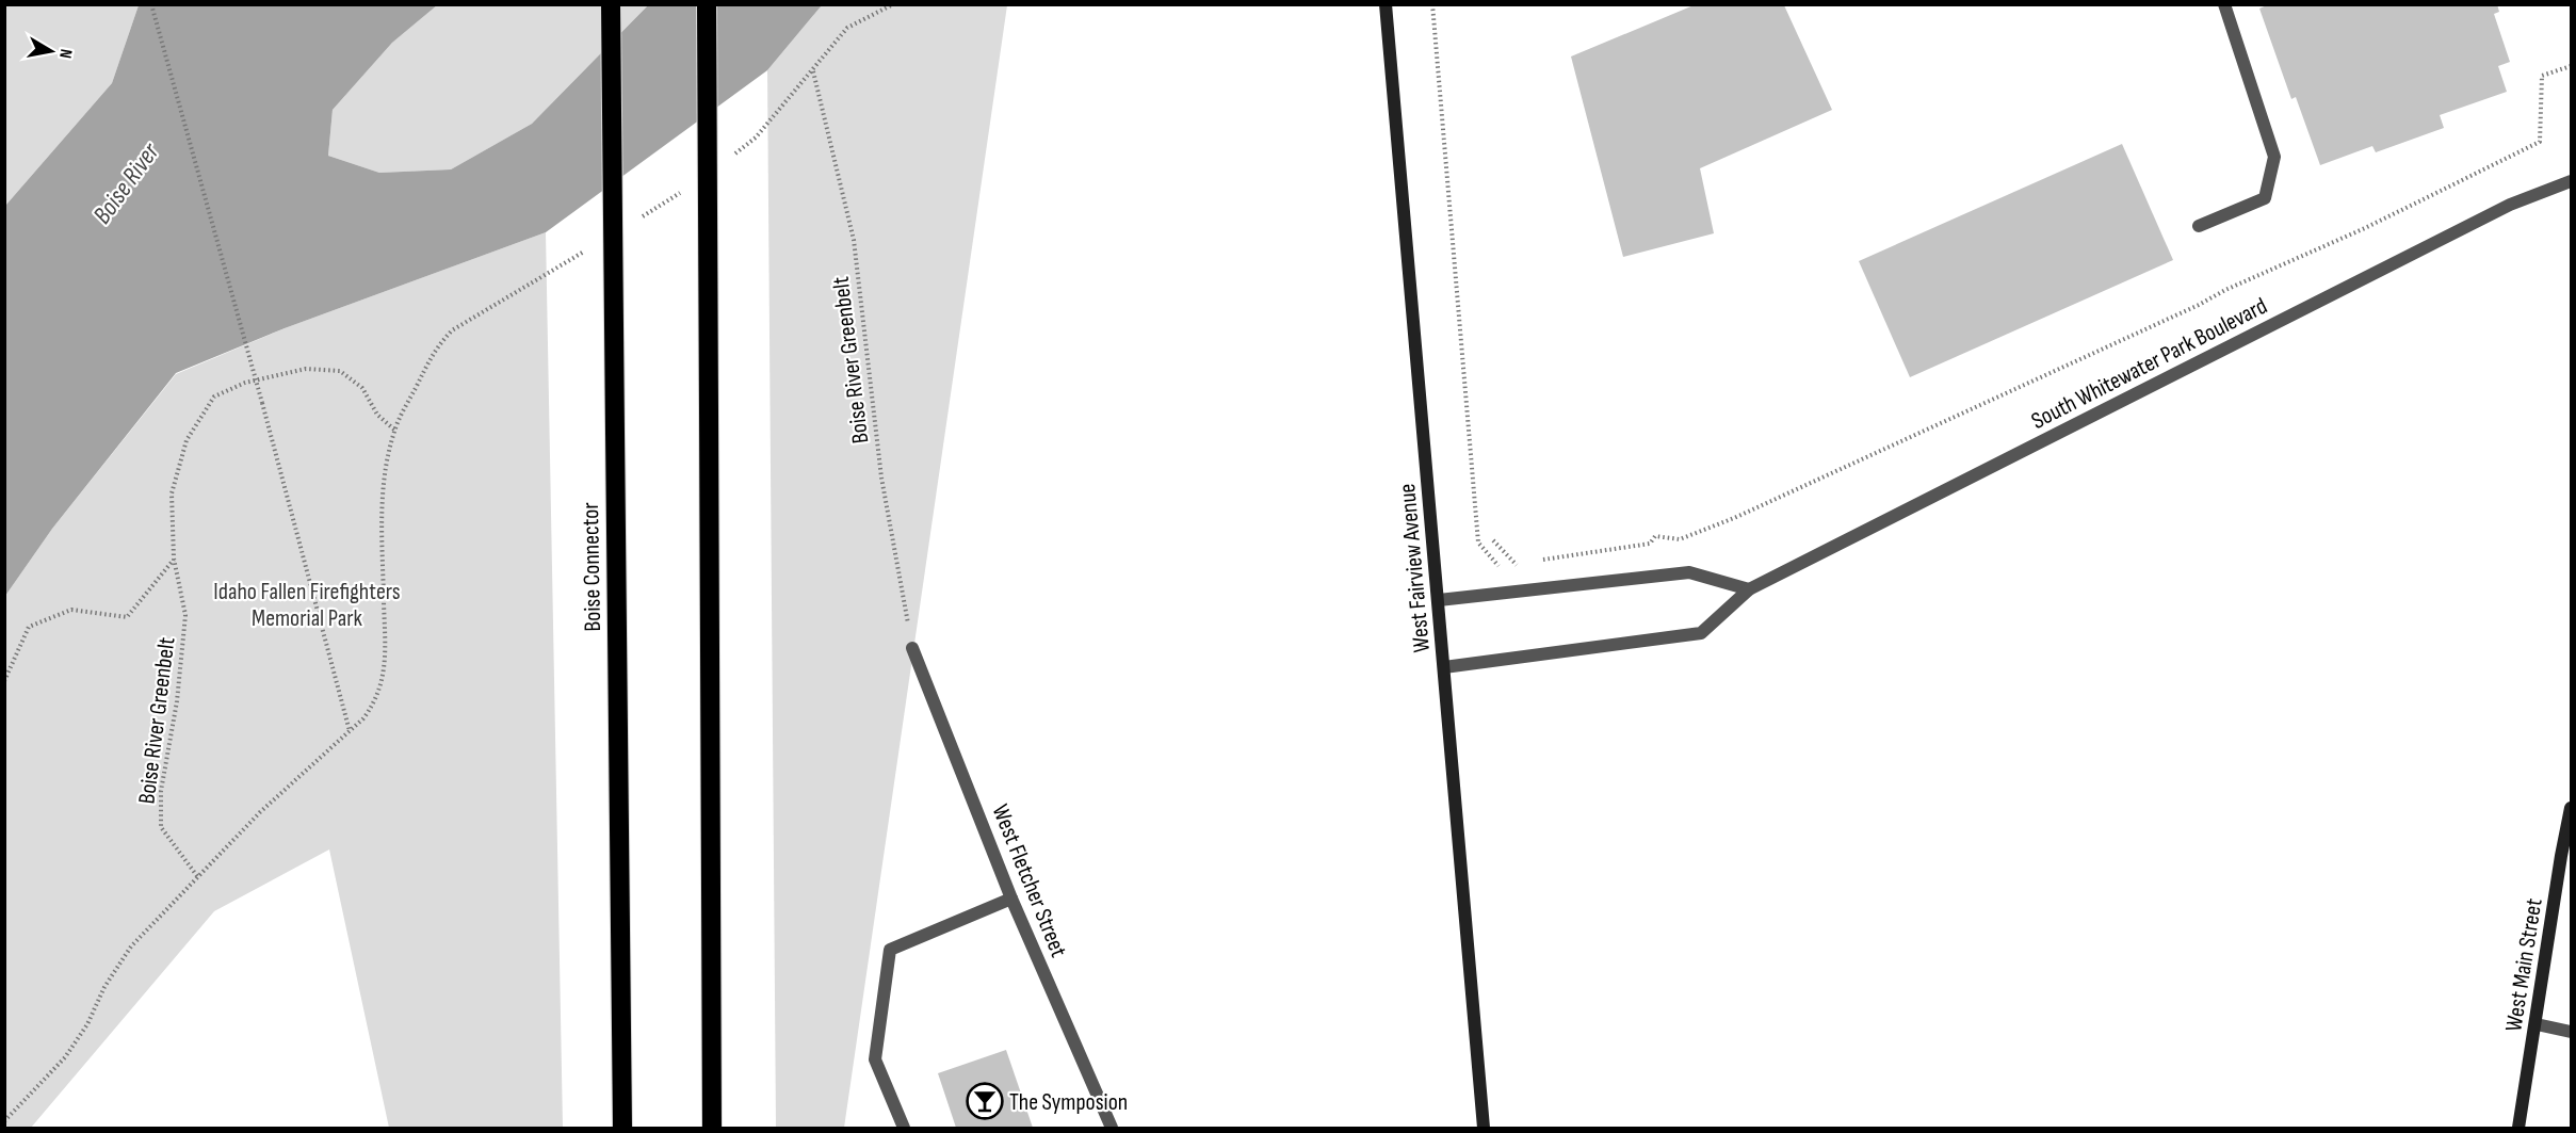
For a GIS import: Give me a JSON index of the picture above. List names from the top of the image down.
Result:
{
  "streets": {
    "highway": ["Boise Connector"],
    "main road": ["West Fairview Avenue", "West Main Street"],
    "street": ["South Whitewater Park Boulevard", "West Fletcher Street"],
    "path": ["Boise River Greenbelt"]
  },
  "crossings": [
    ["Boise River Greenbelt", "West Fletcher Street"],
    ["South Whitewater Park Boulevard", "West Fairview Avenue"]
  ],
  "water": ["Boise River"],
  "parks": ["Idaho Fallen Firefighters Memorial Park"],
  "places": {
    "bar": ["The Symposion"]
  },
  "north": "right"
}
